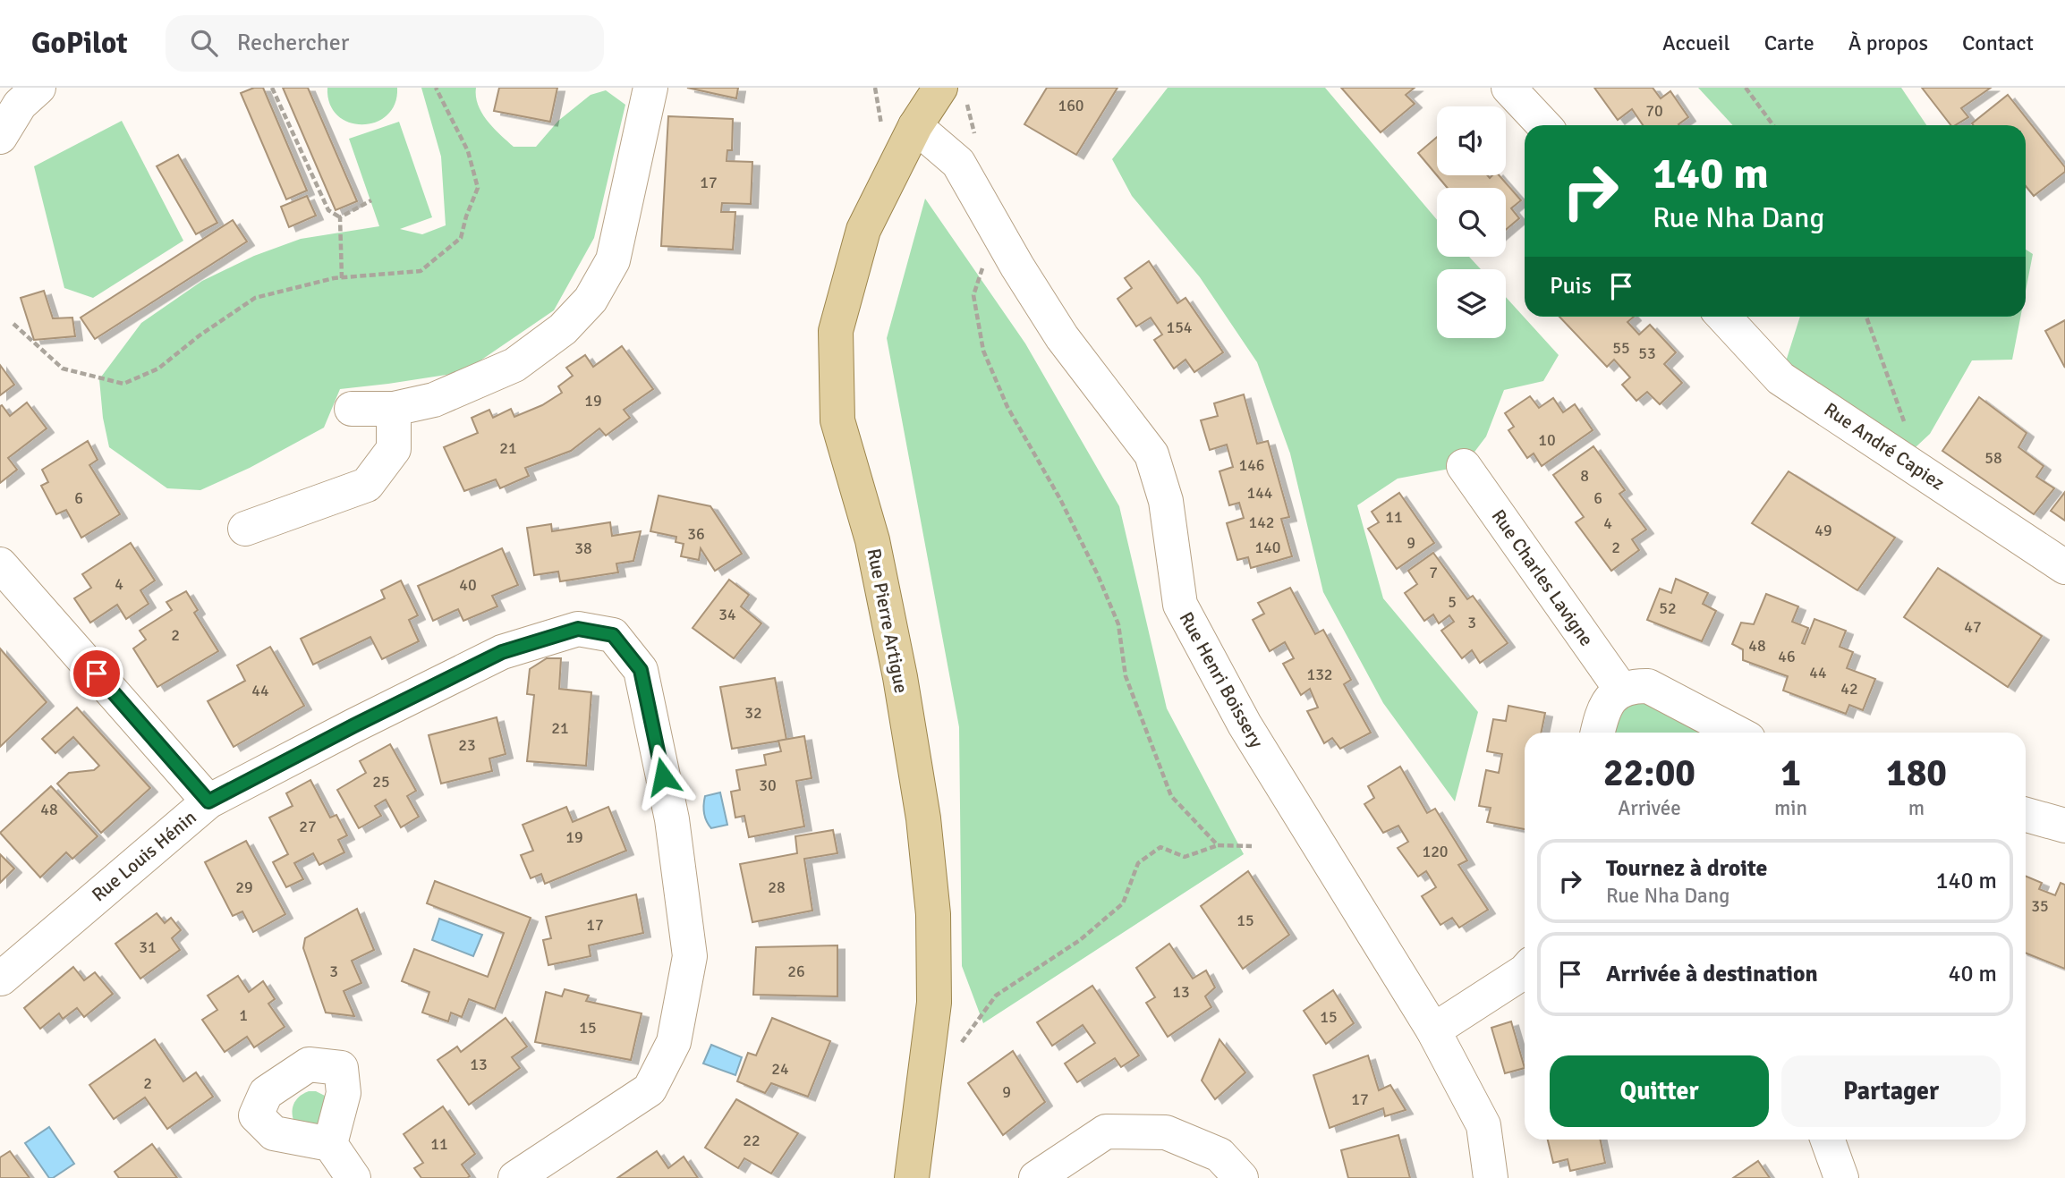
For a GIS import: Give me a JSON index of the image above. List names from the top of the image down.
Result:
{
  "streets": {
    "main road": ["Rue Pierre Artigue"],
    "street": [
      "Rue André Capiez",
      "Rue Charles Lavigne",
      "Rue Henri Boissery",
      "Rue Louis Hénin"
    ]
  },
  "crossings": [
    ["Rue Pierre Artigue", "Rue Henri Boissery"]
  ],
  "house_numbers": [
    "160",
    "70",
    "17",
    "154",
    "55",
    "53",
    "19",
    "10",
    "21",
    "58",
    "146",
    "8",
    "144",
    "6",
    "6",
    "11",
    "142",
    "4",
    "49",
    "36",
    "9",
    "140",
    "2",
    "38",
    "7",
    "4",
    "40",
    "5",
    "52",
    "34",
    "3",
    "47",
    "2",
    "48",
    "46",
    "44",
    "132",
    "42",
    "44",
    "32",
    "21",
    "23",
    "25",
    "30",
    "48",
    "27",
    "19",
    "120",
    "29",
    "28",
    "35",
    "15",
    "17",
    "31",
    "3",
    "26",
    "13",
    "1",
    "15",
    "15",
    "13",
    "24",
    "2",
    "9",
    "17",
    "22",
    "11"
  ],
  "page": {
    "header": "GoPilot",
    "search": "Rechercher",
    "nav": [
      "Accueil",
      "Carte",
      "À propos",
      "Contact"
    ],
    "turn": ["140 m", "Rue Nha Dang"],
    "then": "Puis",
    "eta": [
      "22:00",
      "Arrivée",
      "1",
      "min",
      "180",
      "m"
    ],
    "list": [
      {
        "name": "Tournez à droite",
        "note": "Rue Nha Dang",
        "value": "140 m"
      },
      {
        "name": "Arrivée à destination",
        "value": "40 m"
      }
    ],
    "buttons": ["Quitter", "Partager"]
  }
}
